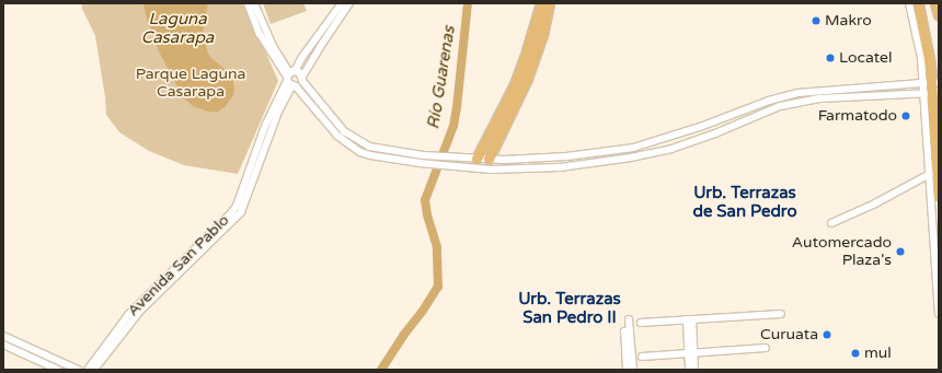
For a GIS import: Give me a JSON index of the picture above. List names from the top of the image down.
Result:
{
  "streets": {
    "street": ["Avenida San Pablo"]
  },
  "districts": ["Urb. Terrazas de San Pedro", "Urb. Terrazas San Pedro II"],
  "water": ["Laguna Casarapa", "Río Guarenas"],
  "parks": ["Parque Laguna Casarapa"],
  "places": [
    "Makro",
    "Locatel",
    "Farmatodo",
    "Automercado Plaza's",
    "Curuata",
    "mul"
  ]
}
